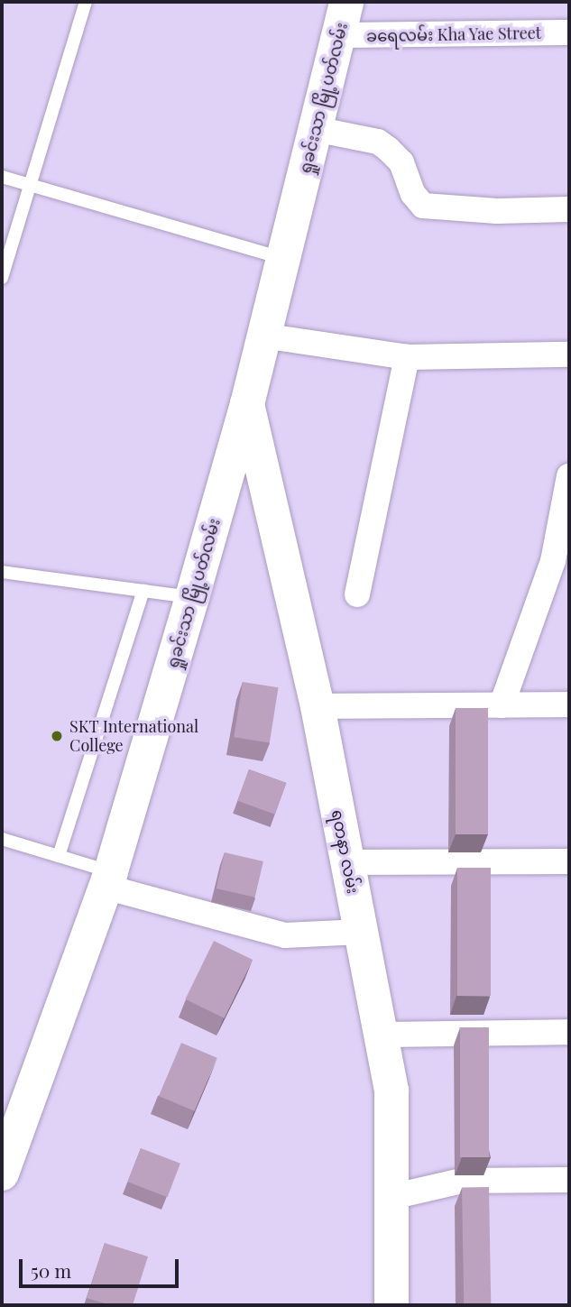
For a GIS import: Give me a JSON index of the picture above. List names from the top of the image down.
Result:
{
  "streets": {
    "main road": ["ရှုခင်းသာ မြို့ပတ်လမ်း", "ရတနာ လမ်း"],
    "street": ["ခရေလမ်း Kha Yae Street"]
  },
  "crossings": [
    ["ခရေလမ်း Kha Yae Street", "ရှုခင်းသာ မြို့ပတ်လမ်း"],
    ["ရှုခင်းသာ မြို့ပတ်လမ်း", "ရတနာ လမ်း"]
  ],
  "places": ["SKT International College"],
  "scale_bar": "50 m"
}
